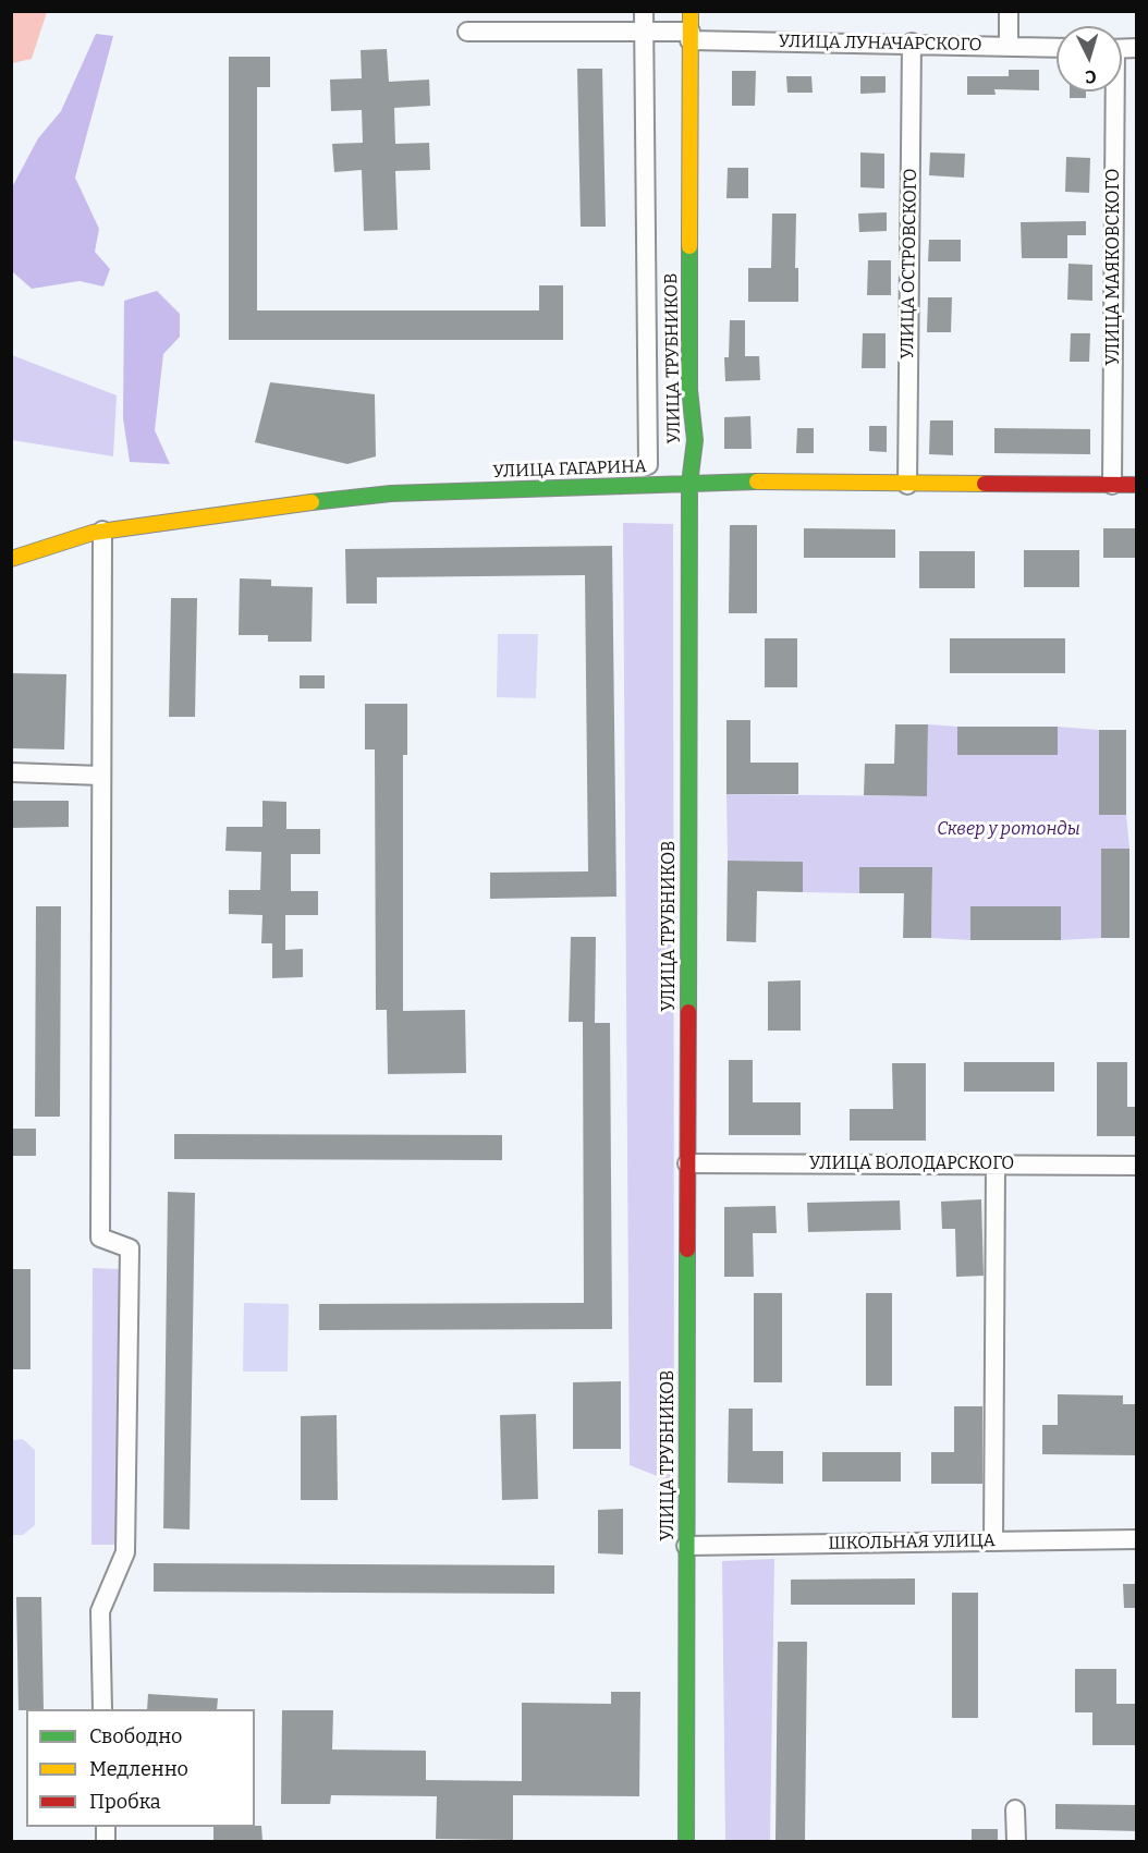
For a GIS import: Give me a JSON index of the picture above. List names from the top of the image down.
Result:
{
  "streets": {
    "street": [
      "УЛИЦА ЛУНАЧАРСКОГО",
      "УЛИЦА ОСТРОВСКОГО",
      "УЛИЦА МАЯКОВСКОГО",
      "УЛИЦА ТРУБНИКОВ",
      "УЛИЦА ГАГАРИНА",
      "УЛИЦА ВОЛОДАРСКОГО",
      "ШКОЛЬНАЯ УЛИЦА"
    ]
  },
  "crossings": [
    ["УЛИЦА ЛУНАЧАРСКОГО", "УЛИЦА ОСТРОВСКОГО"],
    ["УЛИЦА ЛУНАЧАРСКОГО", "УЛИЦА ТРУБНИКОВ"],
    ["УЛИЦА ОСТРОВСКОГО", "УЛИЦА ГАГАРИНА"],
    ["УЛИЦА МАЯКОВСКОГО", "УЛИЦА ГАГАРИНА"],
    ["УЛИЦА ТРУБНИКОВ", "УЛИЦА ГАГАРИНА"],
    ["УЛИЦА ТРУБНИКОВ", "УЛИЦА ВОЛОДАРСКОГО"],
    ["УЛИЦА ТРУБНИКОВ", "ШКОЛЬНАЯ УЛИЦА"]
  ],
  "parks": ["Сквер у ротонды"],
  "legend": ["Свободно", "Медленно", "Пробка"],
  "north": "bottom"
}
